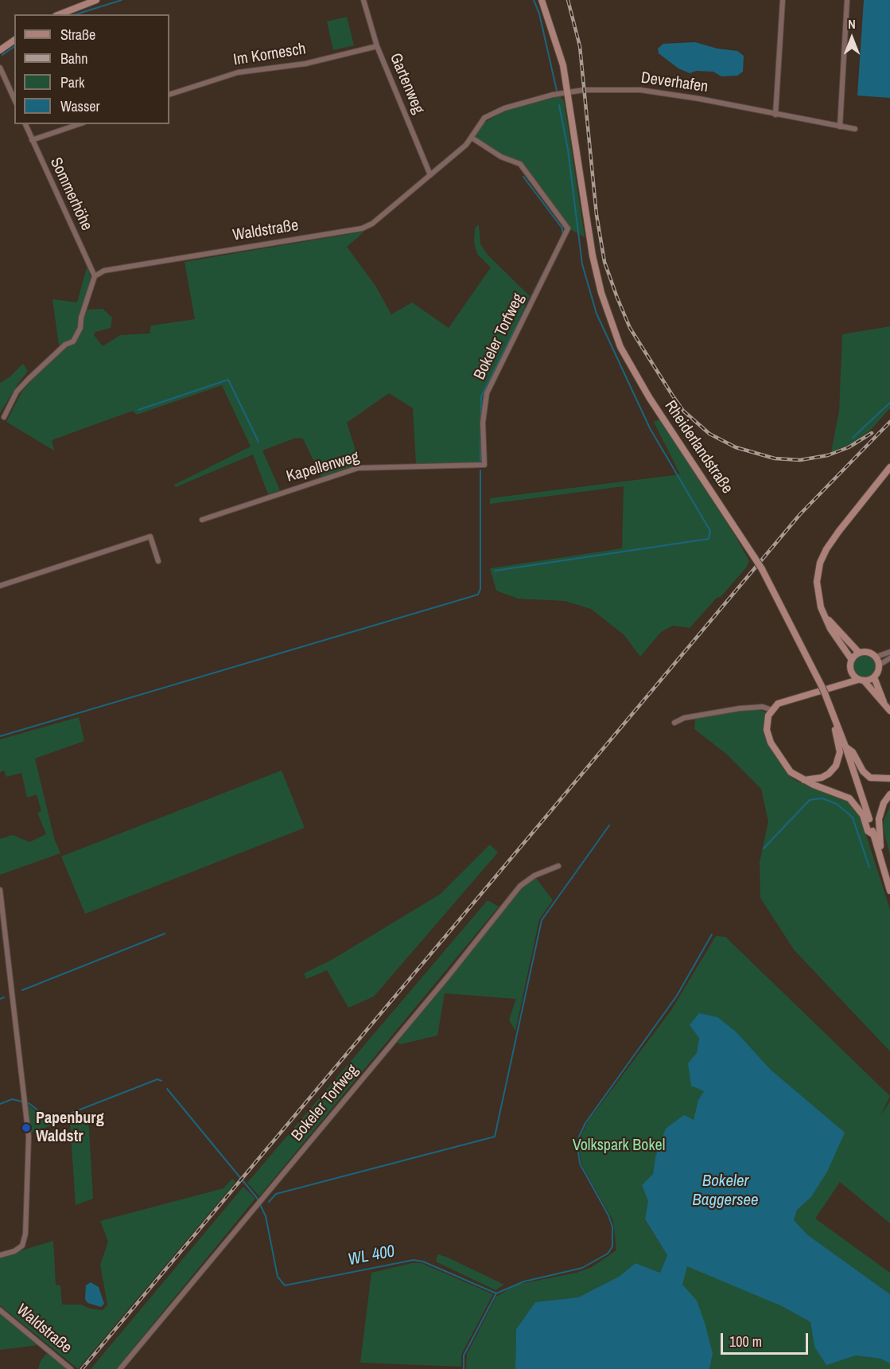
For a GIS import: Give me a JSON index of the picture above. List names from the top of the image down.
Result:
{
  "streets": {
    "main road": ["Rheiderlandstraße"],
    "street": [
      "Im Kornesch",
      "Deverhafen",
      "Gartenweg",
      "Sommerhöhe",
      "Waldstraße",
      "Bokeler Torfweg",
      "Kapellenweg"
    ]
  },
  "crossings": [
    ["Im Kornesch", "Gartenweg"],
    ["Deverhafen", "Waldstraße"],
    ["Deverhafen", "Rheiderlandstraße"],
    ["Gartenweg", "Waldstraße"],
    ["Sommerhöhe", "Waldstraße"],
    ["Waldstraße", "Bokeler Torfweg"],
    ["Waldstraße", "Rheiderlandstraße"],
    ["Bokeler Torfweg", "Kapellenweg"]
  ],
  "water": ["Bokeler Baggersee", "WL 400"],
  "parks": ["Volkspark Bokel"],
  "places": ["Papenburg Waldstr"],
  "legend": [
    "Straße",
    "Bahn",
    "Park",
    "Wasser"
  ],
  "scale_bar": "100 m",
  "north": "top"
}
